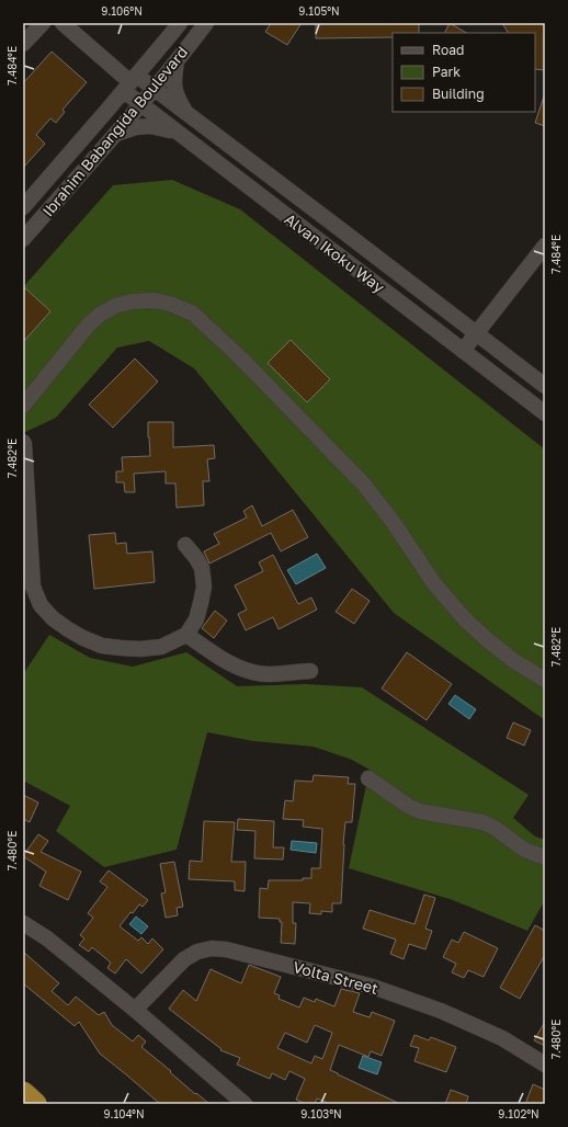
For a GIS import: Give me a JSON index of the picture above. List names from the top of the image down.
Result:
{
  "streets": {
    "street": ["Ibrahim Babangida Boulevard", "Alvan Ikoku Way", "Volta Street"]
  },
  "crossings": [
    ["Ibrahim Babangida Boulevard", "Alvan Ikoku Way"]
  ],
  "legend": ["Road", "Park", "Building"],
  "coordinates": [
    "9.106°N",
    "9.105°N",
    "7.484°E",
    "7.482°E",
    "7.480°E",
    "9.104°N",
    "9.103°N",
    "9.102°N"
  ]
}
